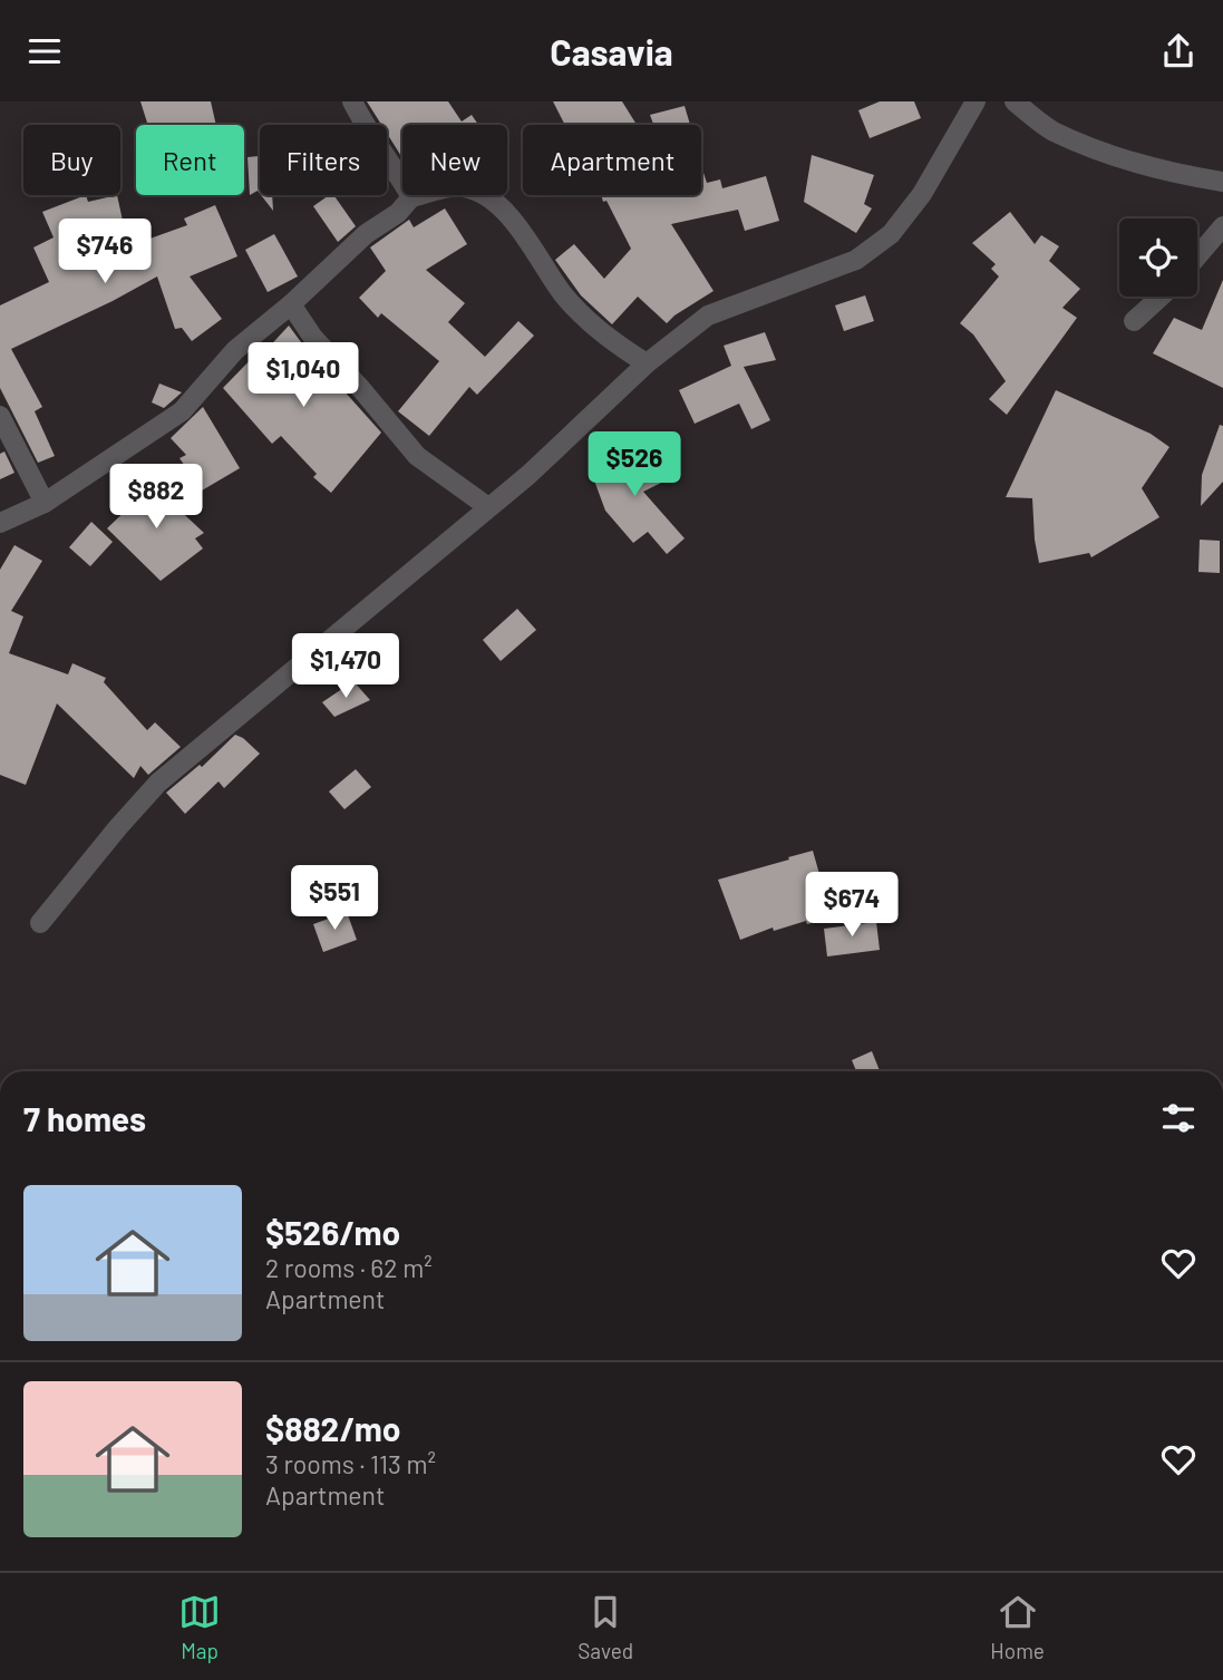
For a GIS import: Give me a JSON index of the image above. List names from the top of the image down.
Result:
{
  "page": {
    "header": "Casavia",
    "chip": [
      "Buy",
      "Rent",
      "Filters",
      "New",
      "Apartment"
    ],
    "price": [
      "$746",
      "$1,040",
      "$526",
      "$882",
      "$1,470",
      "$551",
      "$674"
    ],
    "heading": "7 homes",
    "list": [
      {
        "name": "$526/mo",
        "note": "2 rooms · 62 m² · Apartment"
      },
      {
        "name": "$882/mo",
        "note": "3 rooms · 113 m² · Apartment"
      }
    ],
    "tabs": ["Map", "Saved", "Home"]
  }
}
